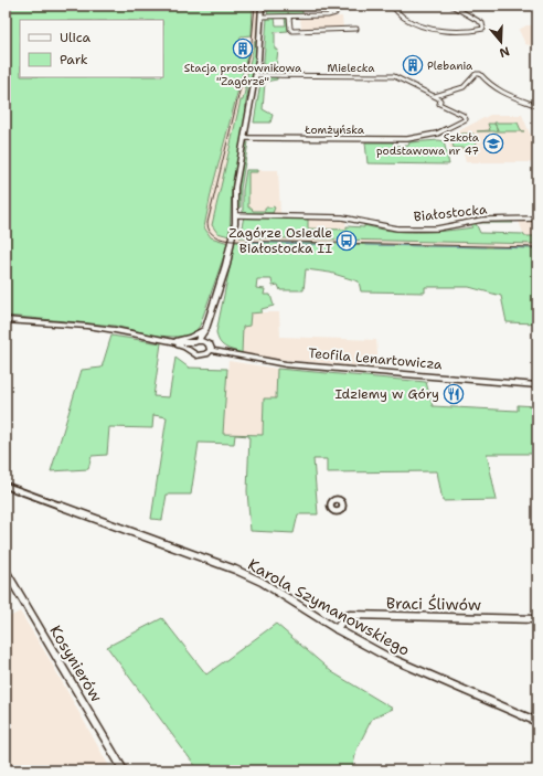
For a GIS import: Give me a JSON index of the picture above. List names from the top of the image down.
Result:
{
  "streets": {
    "street": [
      "Mielecka",
      "Łomżyńska",
      "Białostocka",
      "Teofila Lenartowicza",
      "Braci Śliwów",
      "Karola Szymanowskiego",
      "Kosynierów"
    ]
  },
  "crossings": [
    ["Mielecka", "Łomżyńska"],
    ["Braci Śliwów", "Karola Szymanowskiego"]
  ],
  "places": {
    "building": ["Stacja prostownikowa \"Zagórze\"", "Plebania"],
    "school or university": ["Szkoła podstawowa nr 47"],
    "bus stop": ["Zagórze Osiedle Białostocka II"],
    "restaurant": ["Idziemy w Góry"]
  },
  "legend": ["Ulica", "Park"],
  "north": "bottom"
}
